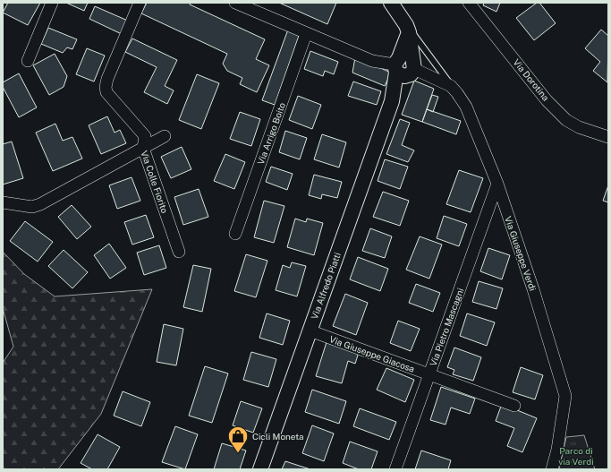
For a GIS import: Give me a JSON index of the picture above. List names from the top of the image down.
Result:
{
  "streets": {
    "street": [
      "Via Dorotina",
      "Via Arrigo Boito",
      "Via Colle Fiorito",
      "Via Giuseppe Verdi",
      "Via Alfredo Piatti",
      "Via Pietro Mascagni",
      "Via Giuseppe Giacosa"
    ]
  },
  "crossings": [
    ["Via Arrigo Boito", "Via Giuseppe Verdi"],
    ["Via Giuseppe Verdi", "Via Alfredo Piatti"],
    ["Via Giuseppe Verdi", "Via Pietro Mascagni"],
    ["Via Alfredo Piatti", "Via Giuseppe Giacosa"],
    ["Via Pietro Mascagni", "Via Giuseppe Giacosa"]
  ],
  "parks": ["Parco di via Verdi"],
  "places": {
    "shop": ["Cicli Moneta"]
  }
}
